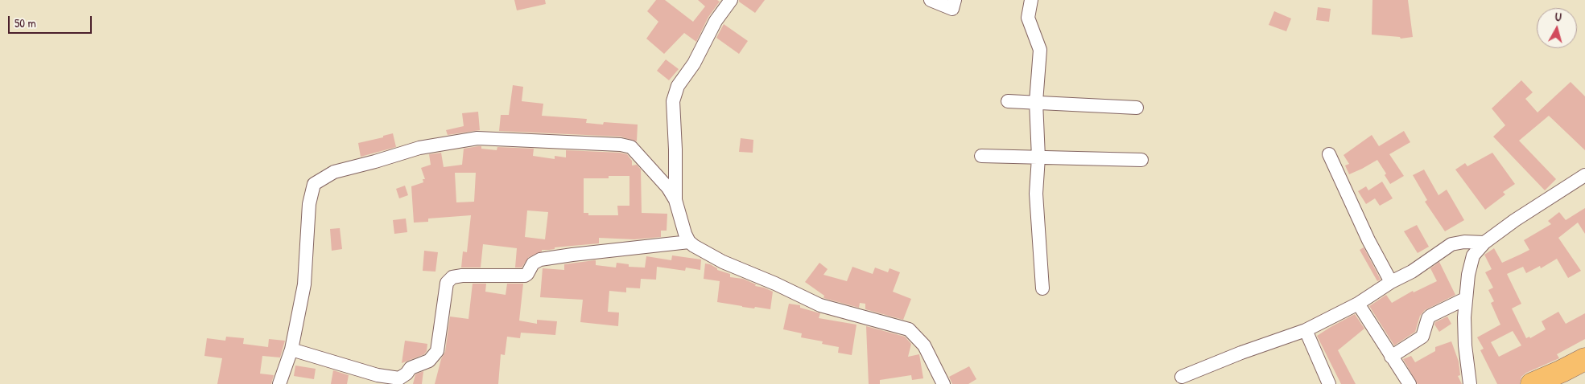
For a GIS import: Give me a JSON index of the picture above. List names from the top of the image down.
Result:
{
  "scale_bar": "50 m",
  "north": "top"
}
